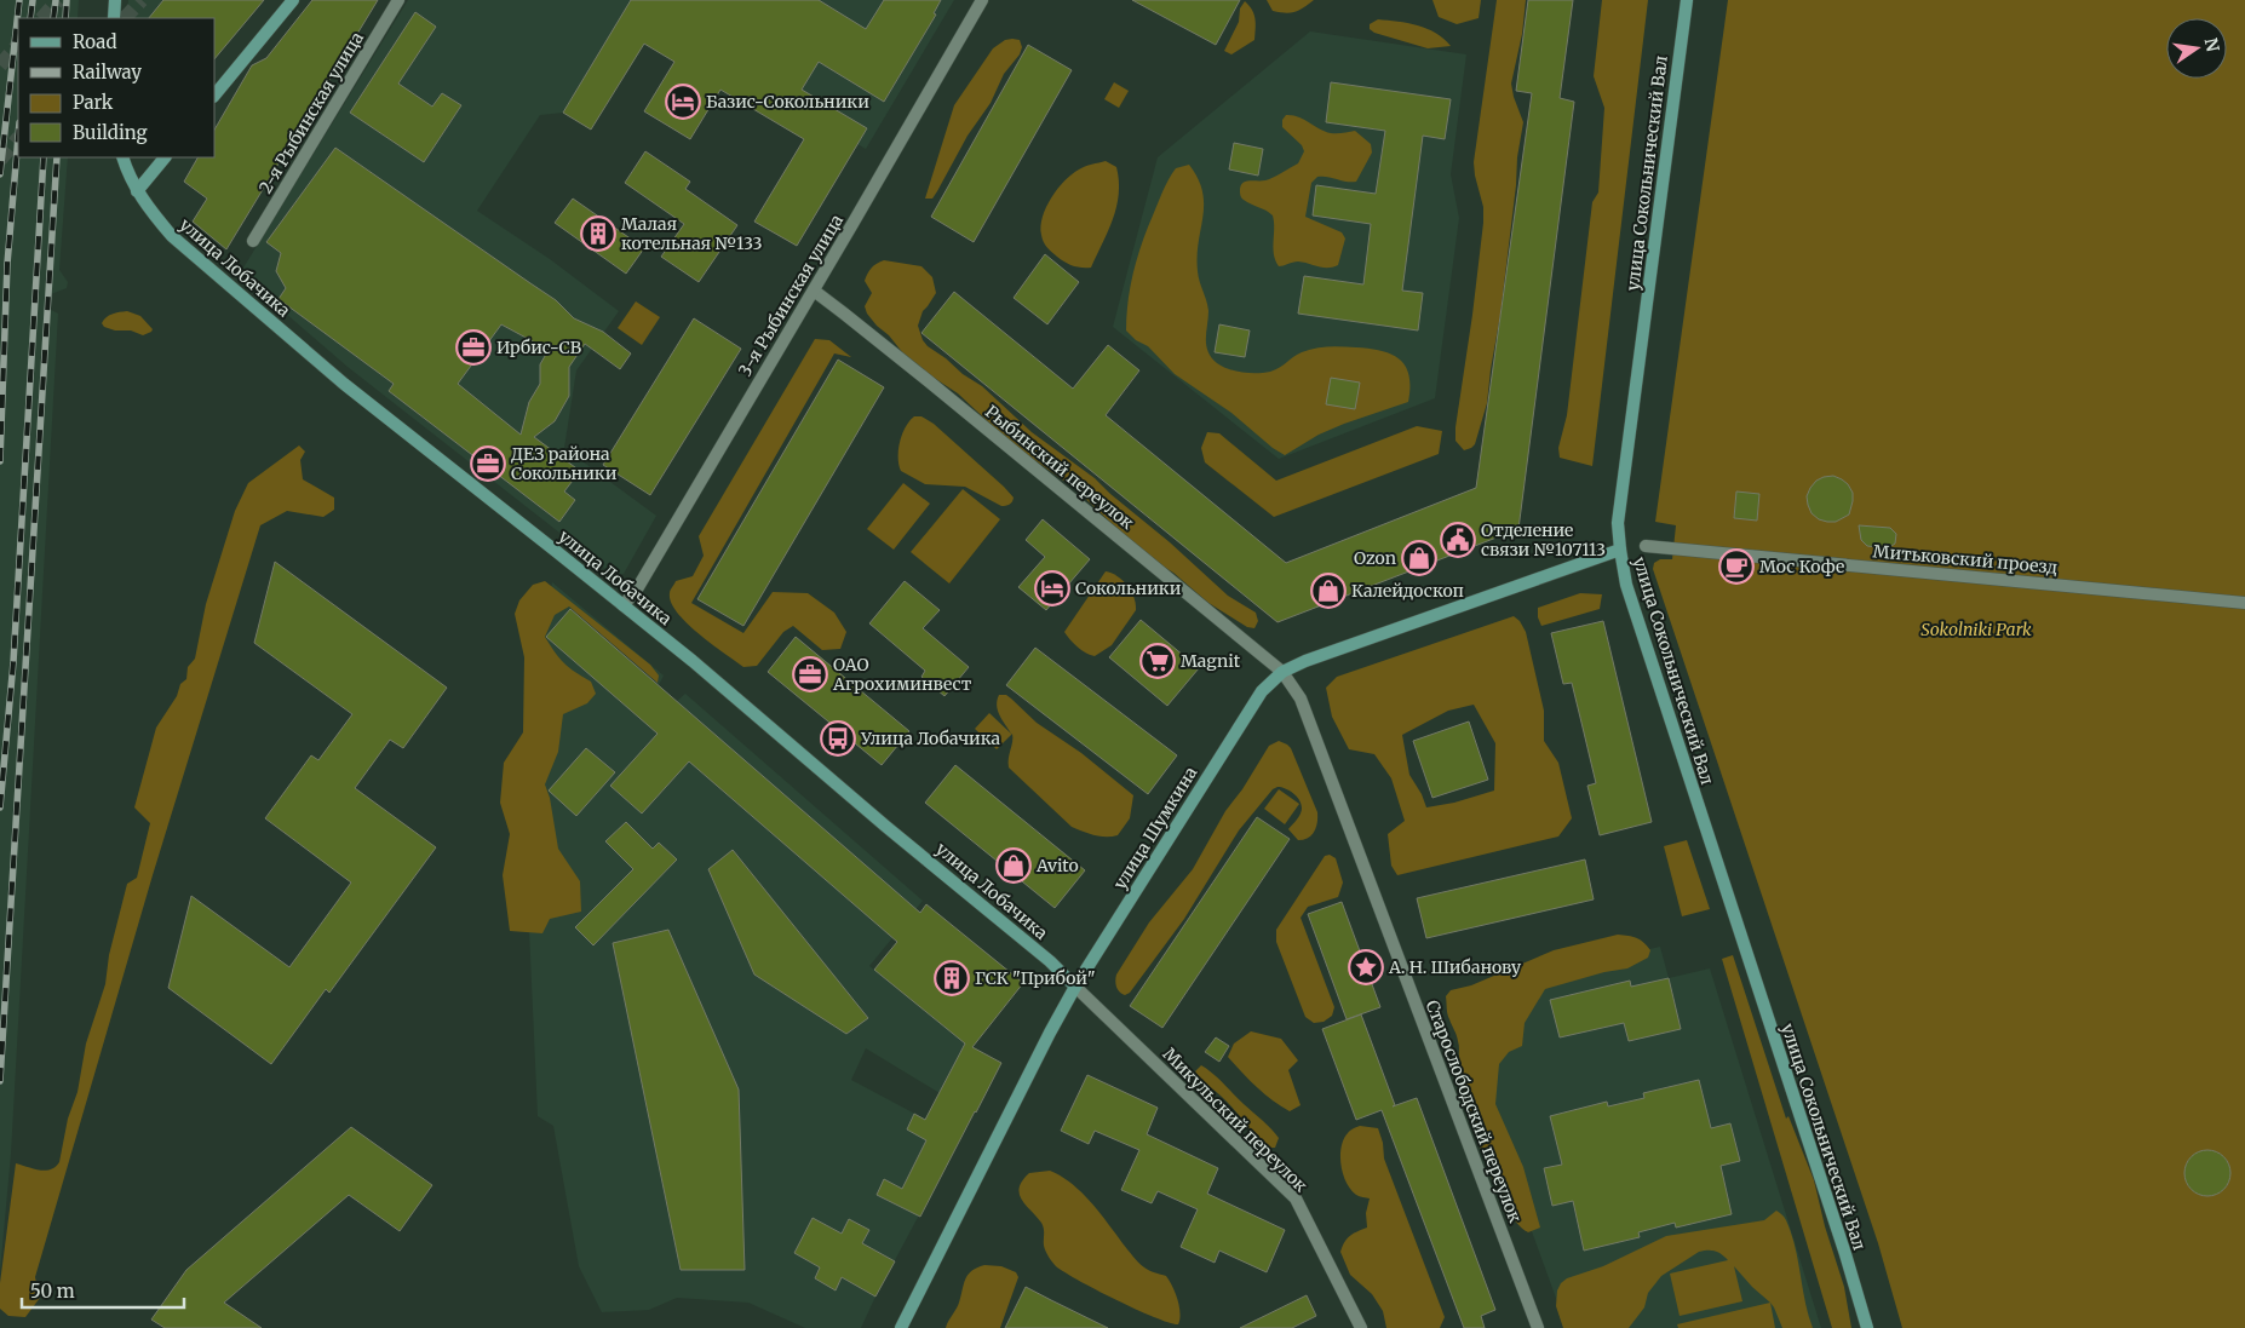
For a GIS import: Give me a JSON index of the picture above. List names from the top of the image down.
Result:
{
  "streets": {
    "street": [
      "2-я Рыбинская улица",
      "улица Сокольнический Вал",
      "улица Лобачика",
      "3-я Рыбинская улица",
      "Рыбинский переулок",
      "Митьковский проезд",
      "улица Шумкина",
      "Старослободский переулок",
      "Микульский переулок"
    ]
  },
  "crossings": [
    ["улица Сокольнический Вал", "улица Шумкина"],
    ["улица Лобачика", "3-я Рыбинская улица"],
    ["улица Лобачика", "улица Шумкина"],
    ["улица Лобачика", "Микульский переулок"],
    ["3-я Рыбинская улица", "Рыбинский переулок"],
    ["Рыбинский переулок", "улица Шумкина"],
    ["Рыбинский переулок", "Старослободский переулок"],
    ["улица Шумкина", "Старослободский переулок"],
    ["улица Шумкина", "Микульский переулок"]
  ],
  "parks": ["Sokolniki Park"],
  "places": {
    "hotel": ["Базис-Сокольники", "Сокольники"],
    "building": ["Малая котельная №133", "ГСК \"Прибой\""],
    "office": ["Ирбис-СВ", "ДЕЗ района Сокольники", "ОАО Агрохиминвест"],
    "public building": ["Отделение связи №107113"],
    "shop": ["Ozon", "Калейдоскоп", "Avito"],
    "cafe": ["Мос Кофе"],
    "supermarket": ["Magnit"],
    "bus stop": ["Улица Лобачика"],
    "place": ["А. Н. Шибанову"]
  },
  "legend": [
    "Road",
    "Railway",
    "Park",
    "Building"
  ],
  "scale_bar": "50 m",
  "north": "right"
}
